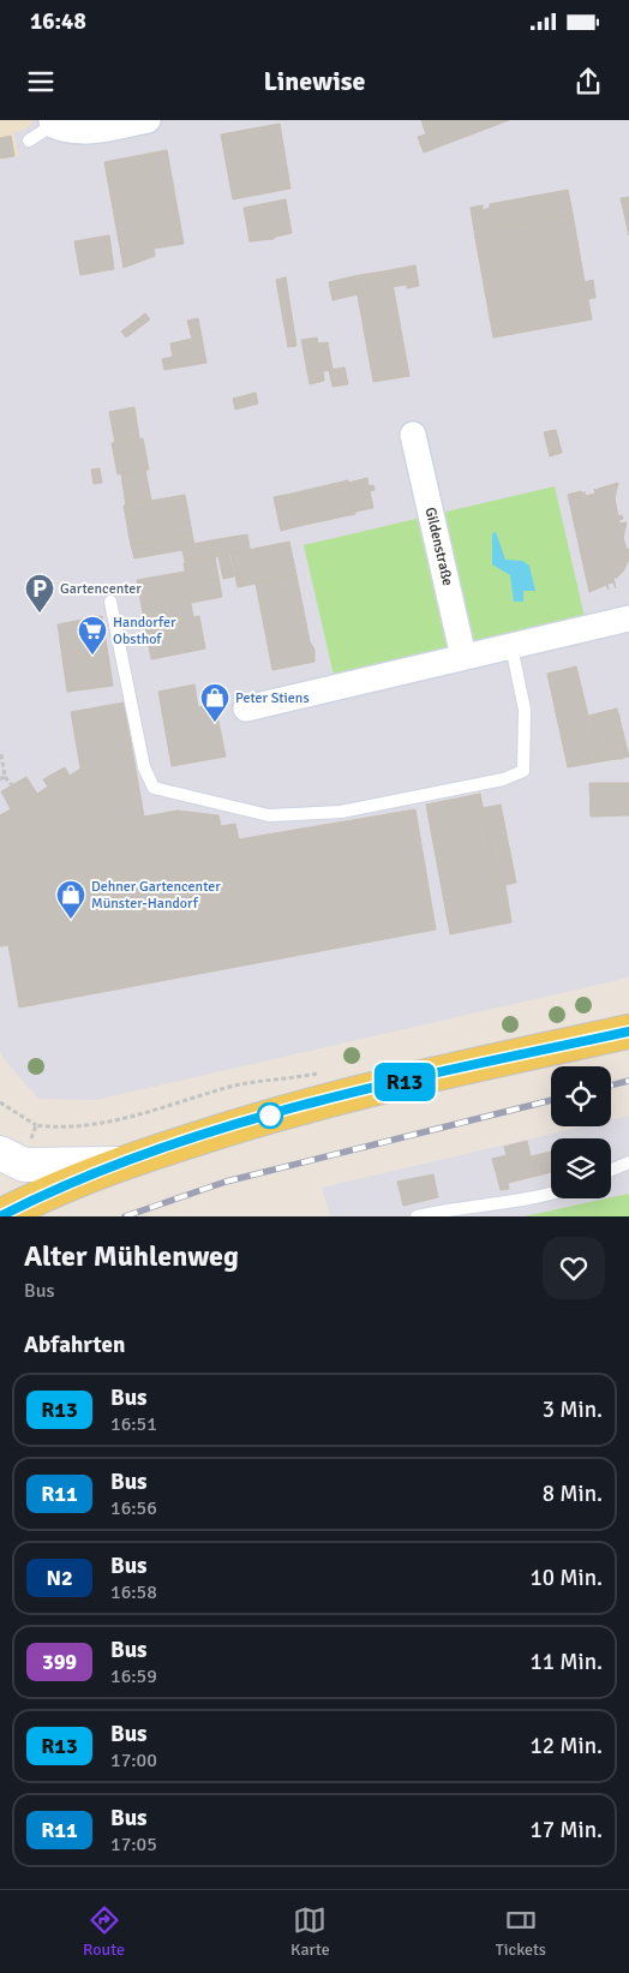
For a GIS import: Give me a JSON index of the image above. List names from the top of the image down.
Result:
{
  "streets": {
    "street": ["Gildenstraße"]
  },
  "places": {
    "parking": ["Gartencenter"],
    "supermarket": ["Handorfer Obsthof"],
    "shop": ["Peter Stiens", "Dehner Gartencenter Münster-Handorf"]
  },
  "lines": ["bus line R13"],
  "page": {
    "status": "16:48",
    "header": "Linewise",
    "on_map": "R13",
    "heading": [
      ["Alter Mühlenweg", "Bus"],
      "Abfahrten"
    ],
    "list": [
      {
        "mark": "R13",
        "name": "Bus",
        "note": "16:51",
        "value": "3 Min."
      },
      {
        "mark": "R11",
        "name": "Bus",
        "note": "16:56",
        "value": "8 Min."
      },
      {
        "mark": "N2",
        "name": "Bus",
        "note": "16:58",
        "value": "10 Min."
      },
      {
        "mark": "399",
        "name": "Bus",
        "note": "16:59",
        "value": "11 Min."
      },
      {
        "mark": "R13",
        "name": "Bus",
        "note": "17:00",
        "value": "12 Min."
      },
      {
        "mark": "R11",
        "name": "Bus",
        "note": "17:05",
        "value": "17 Min."
      }
    ],
    "tabs": ["Route", "Karte", "Tickets"]
  }
}
